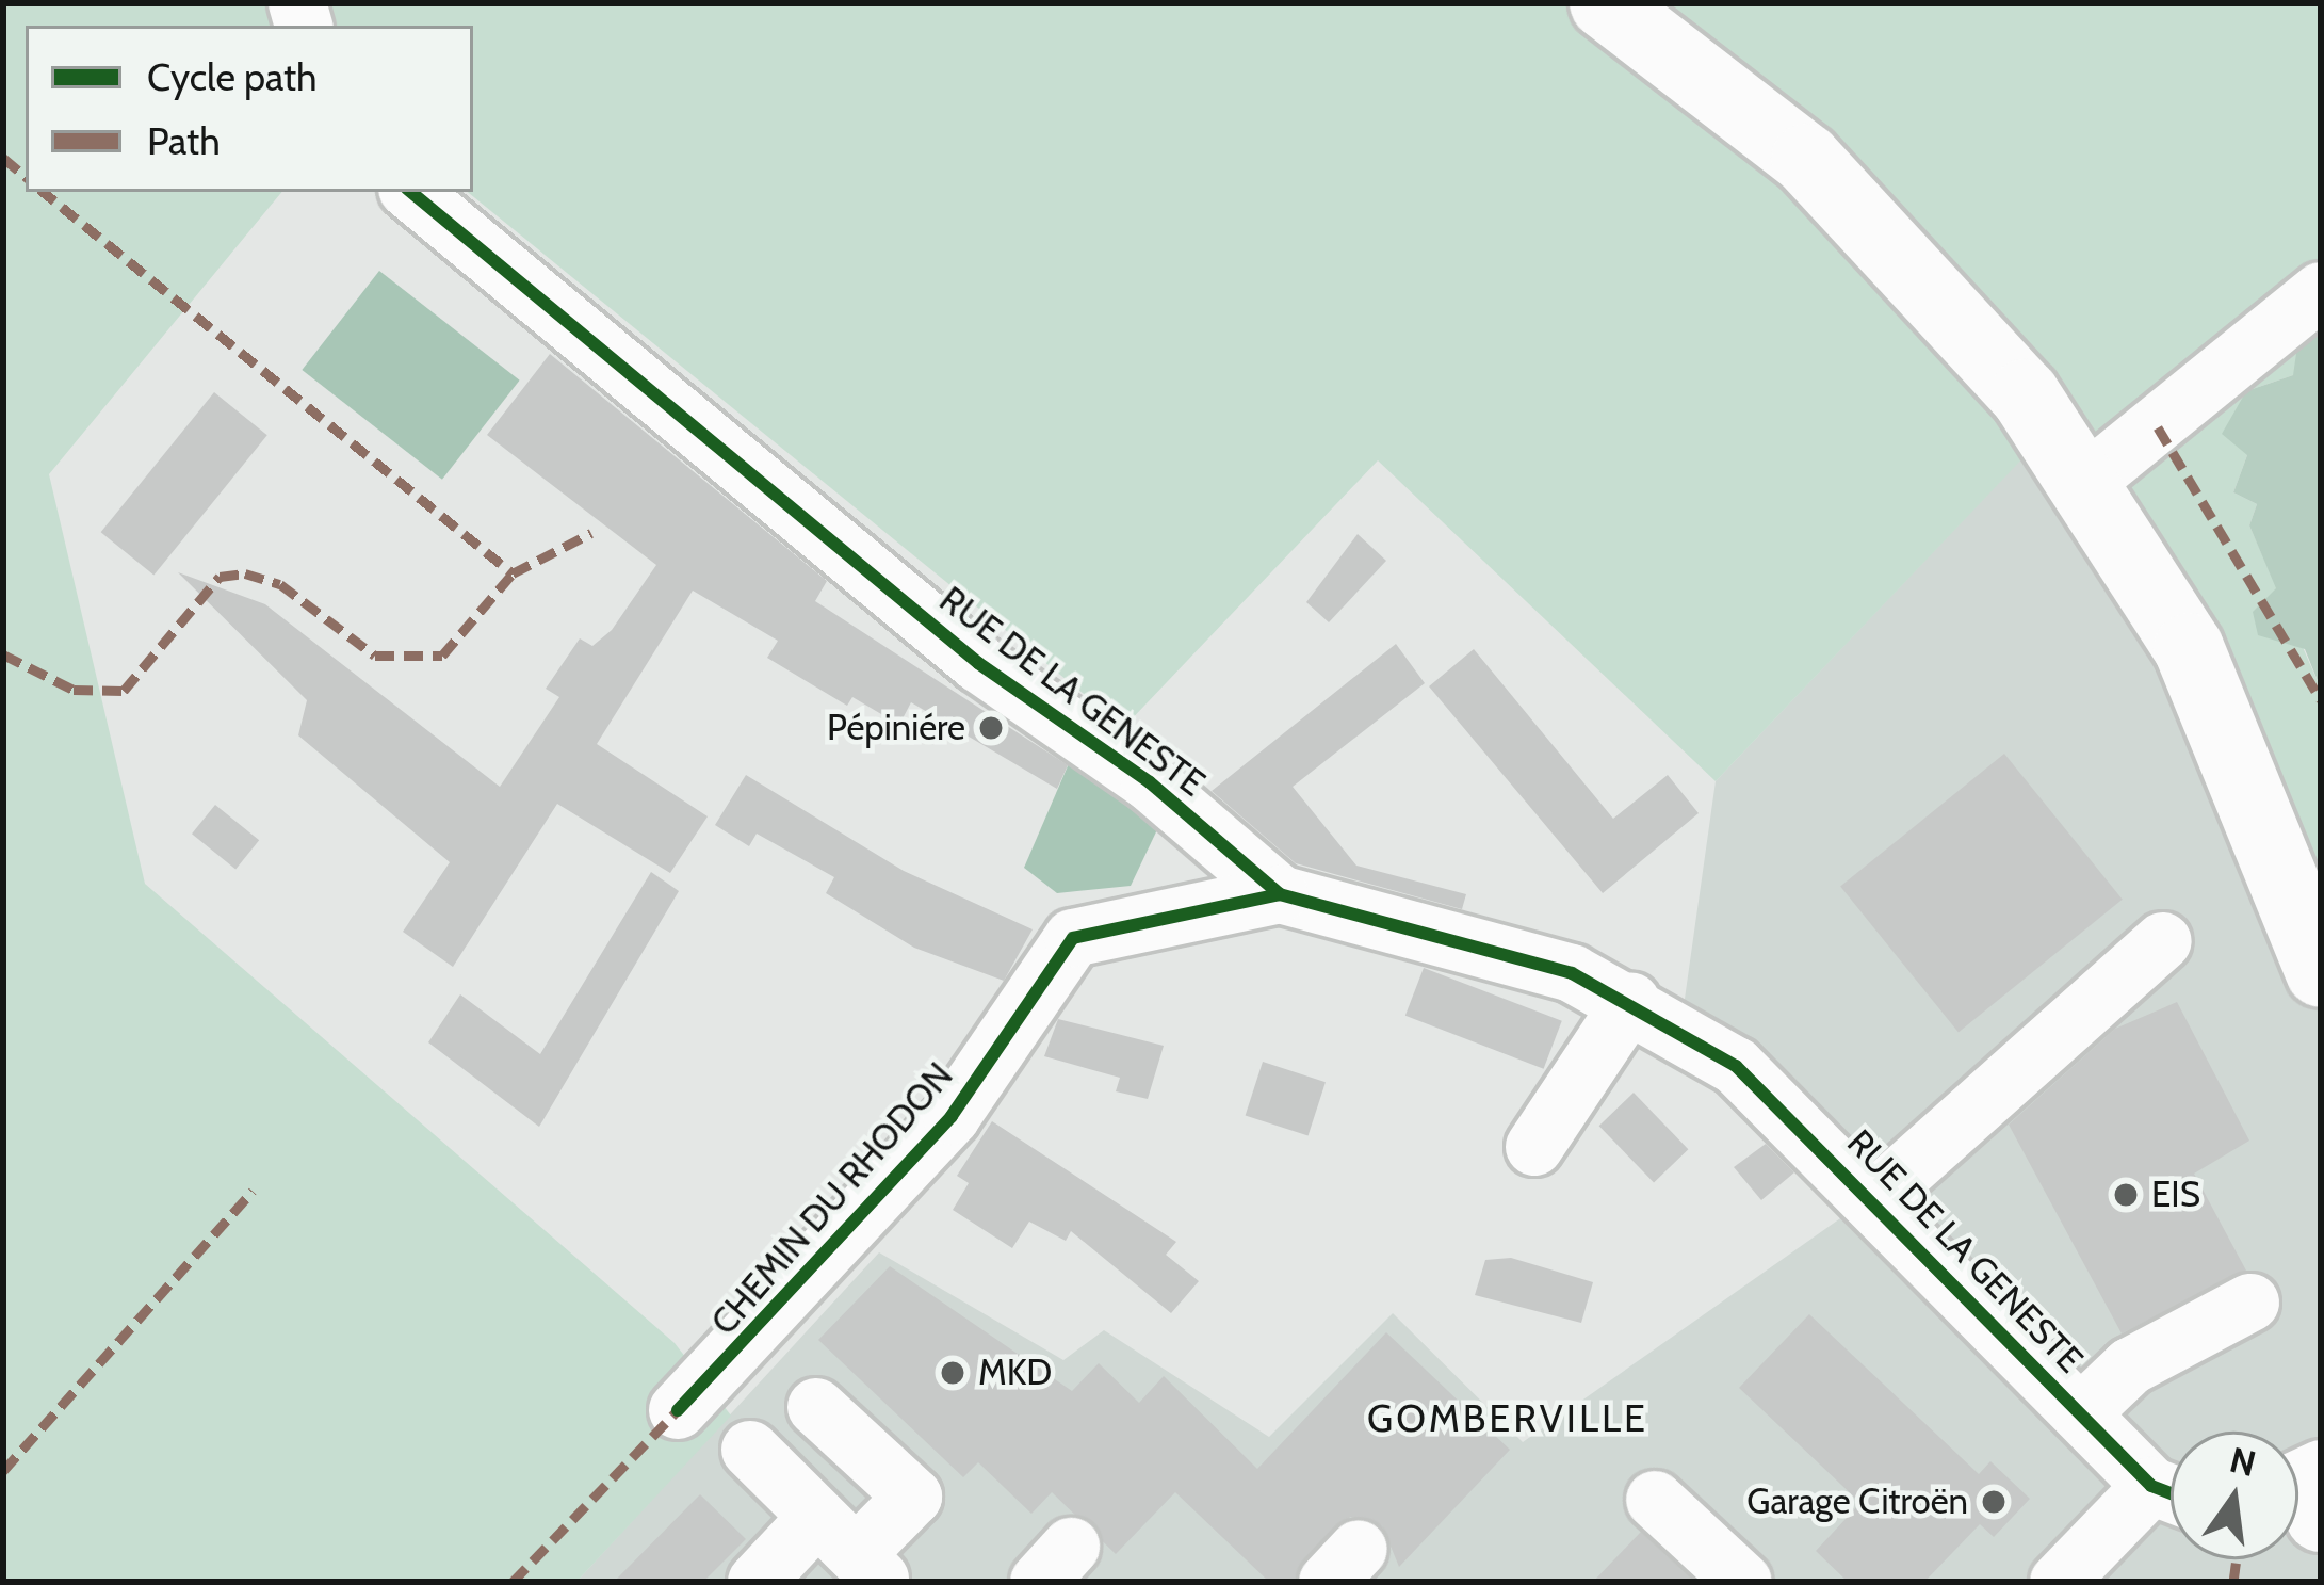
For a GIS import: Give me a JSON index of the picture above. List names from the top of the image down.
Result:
{
  "streets": {
    "street": ["RUE DE LA GENESTE", "CHEMIN DU RHODON"]
  },
  "crossings": [
    ["RUE DE LA GENESTE", "CHEMIN DU RHODON"]
  ],
  "districts": ["GOMBERVILLE"],
  "places": [
    "Pépiniére",
    "EIS",
    "MKD",
    "Garage Citroën"
  ],
  "legend": ["Cycle path", "Path"],
  "north": "top"
}
